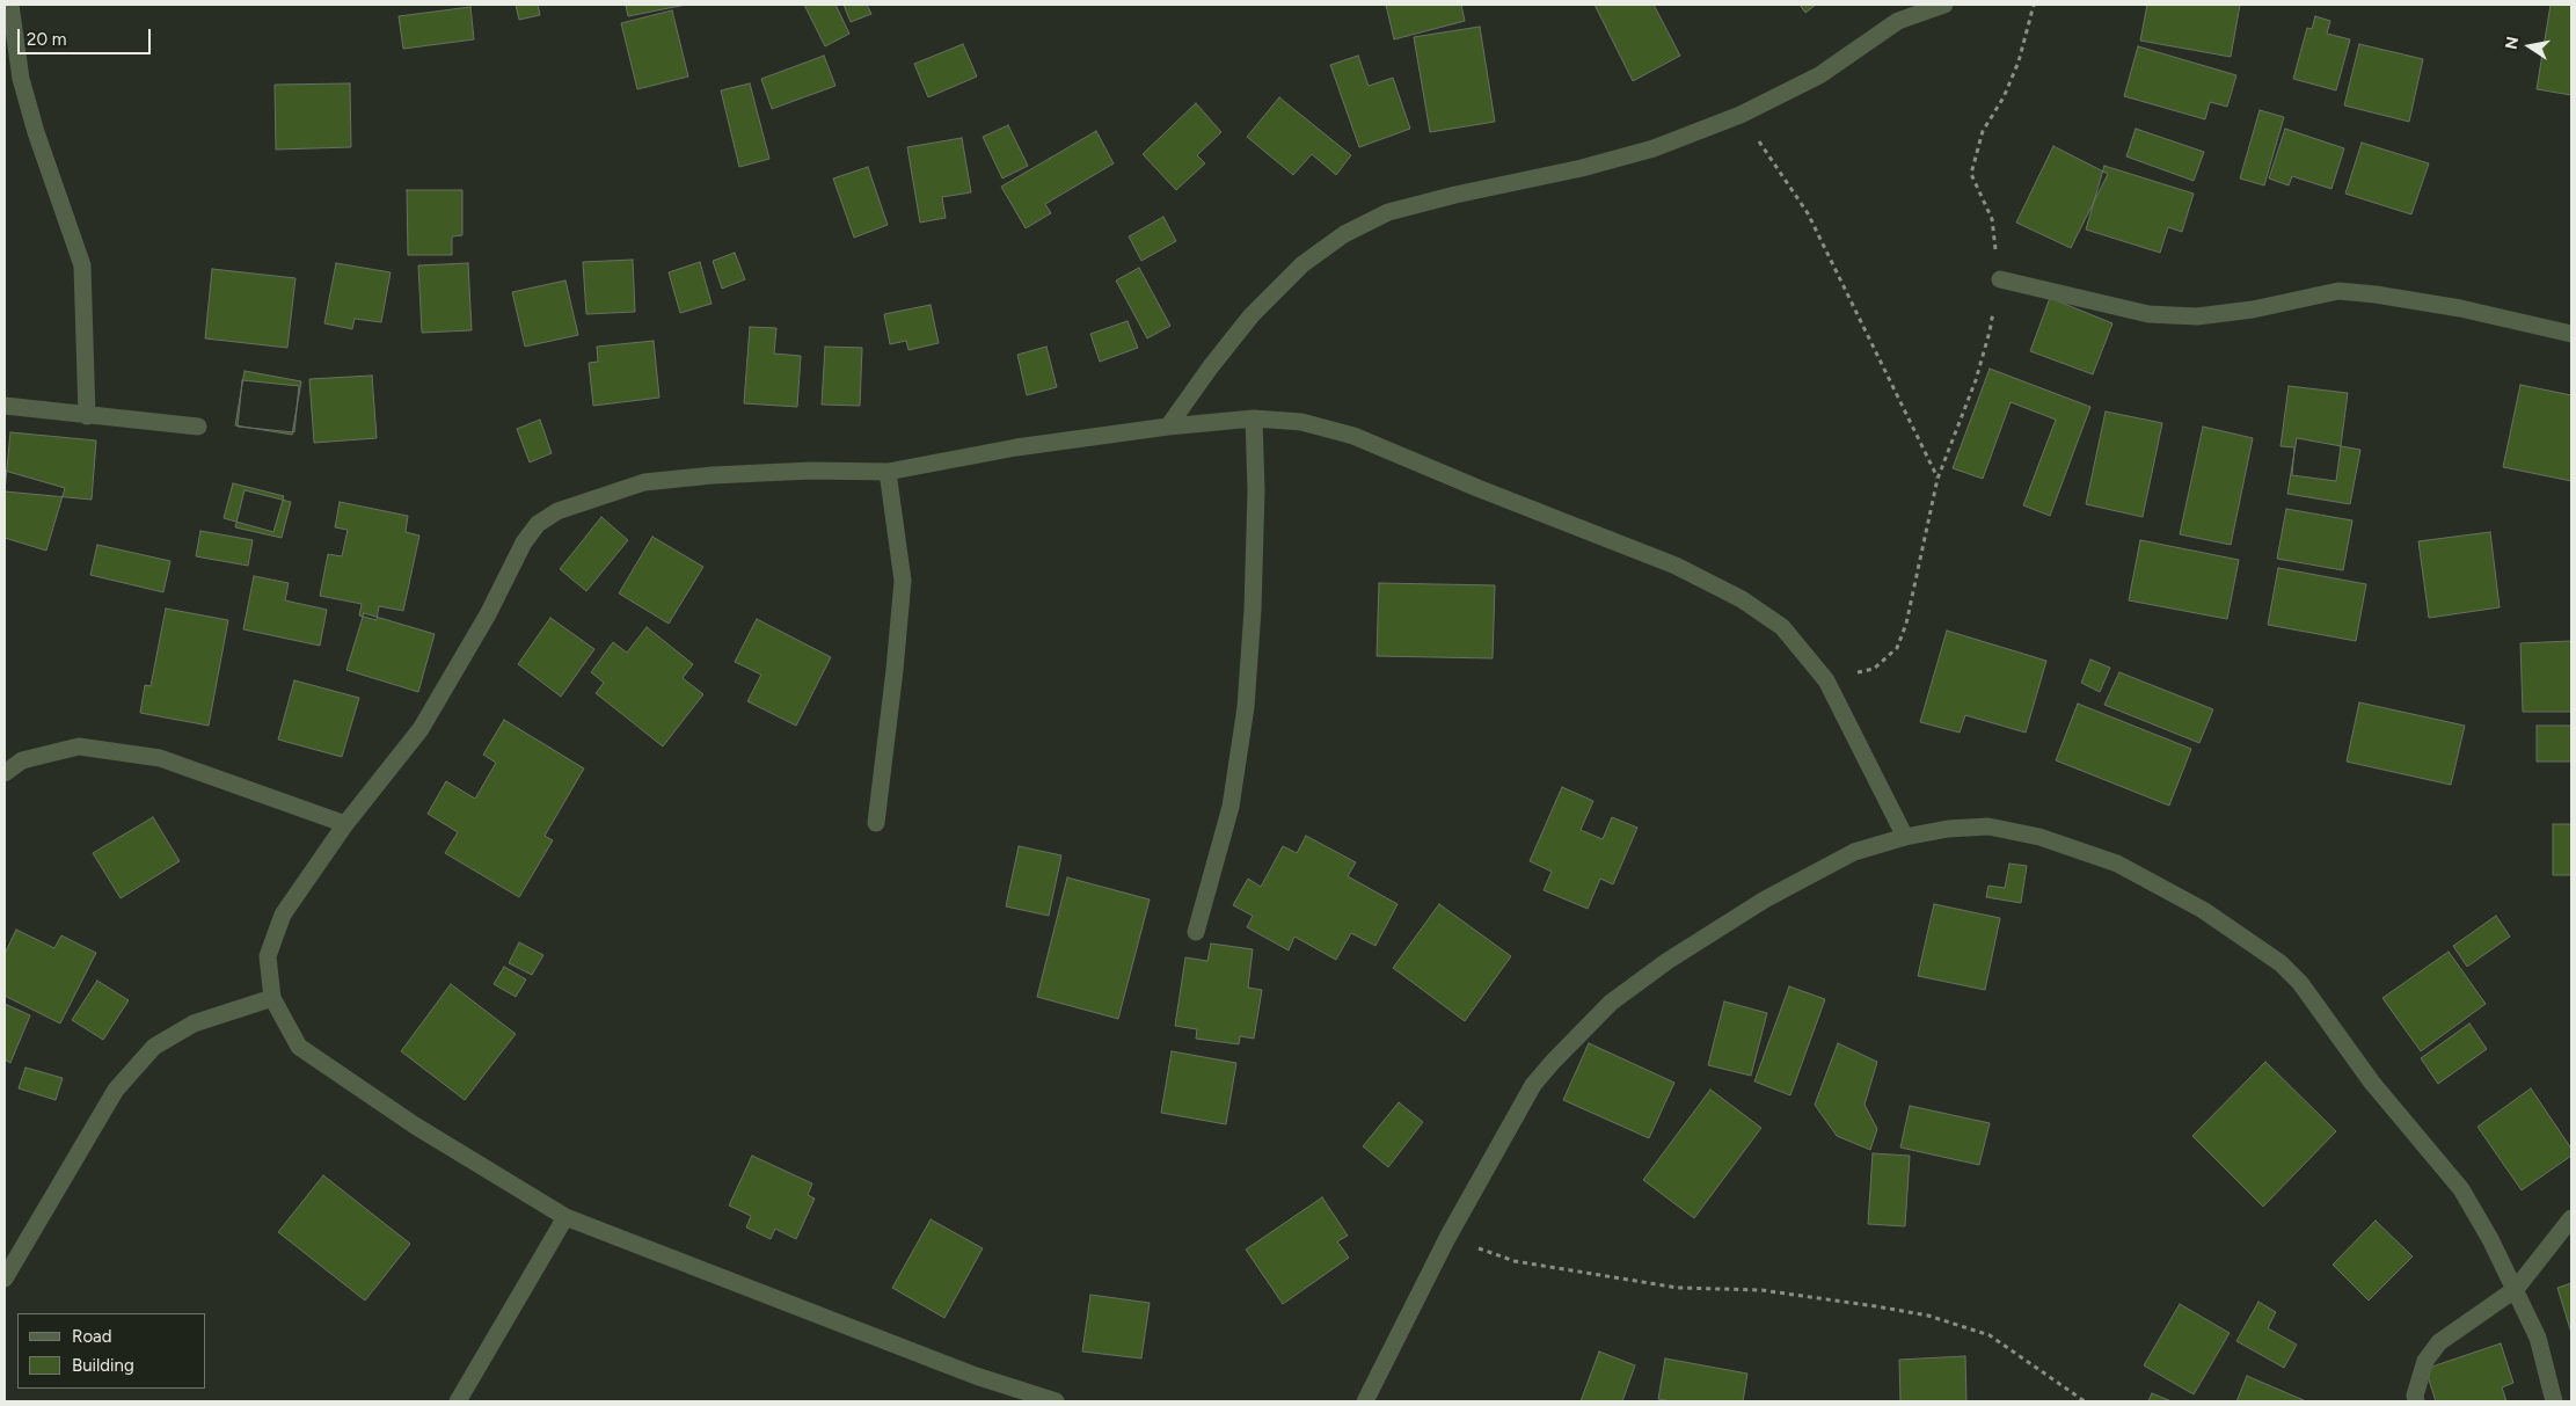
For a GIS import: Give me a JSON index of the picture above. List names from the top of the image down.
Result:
{
  "legend": ["Road", "Building"],
  "scale_bar": "20 m",
  "north": "left"
}
